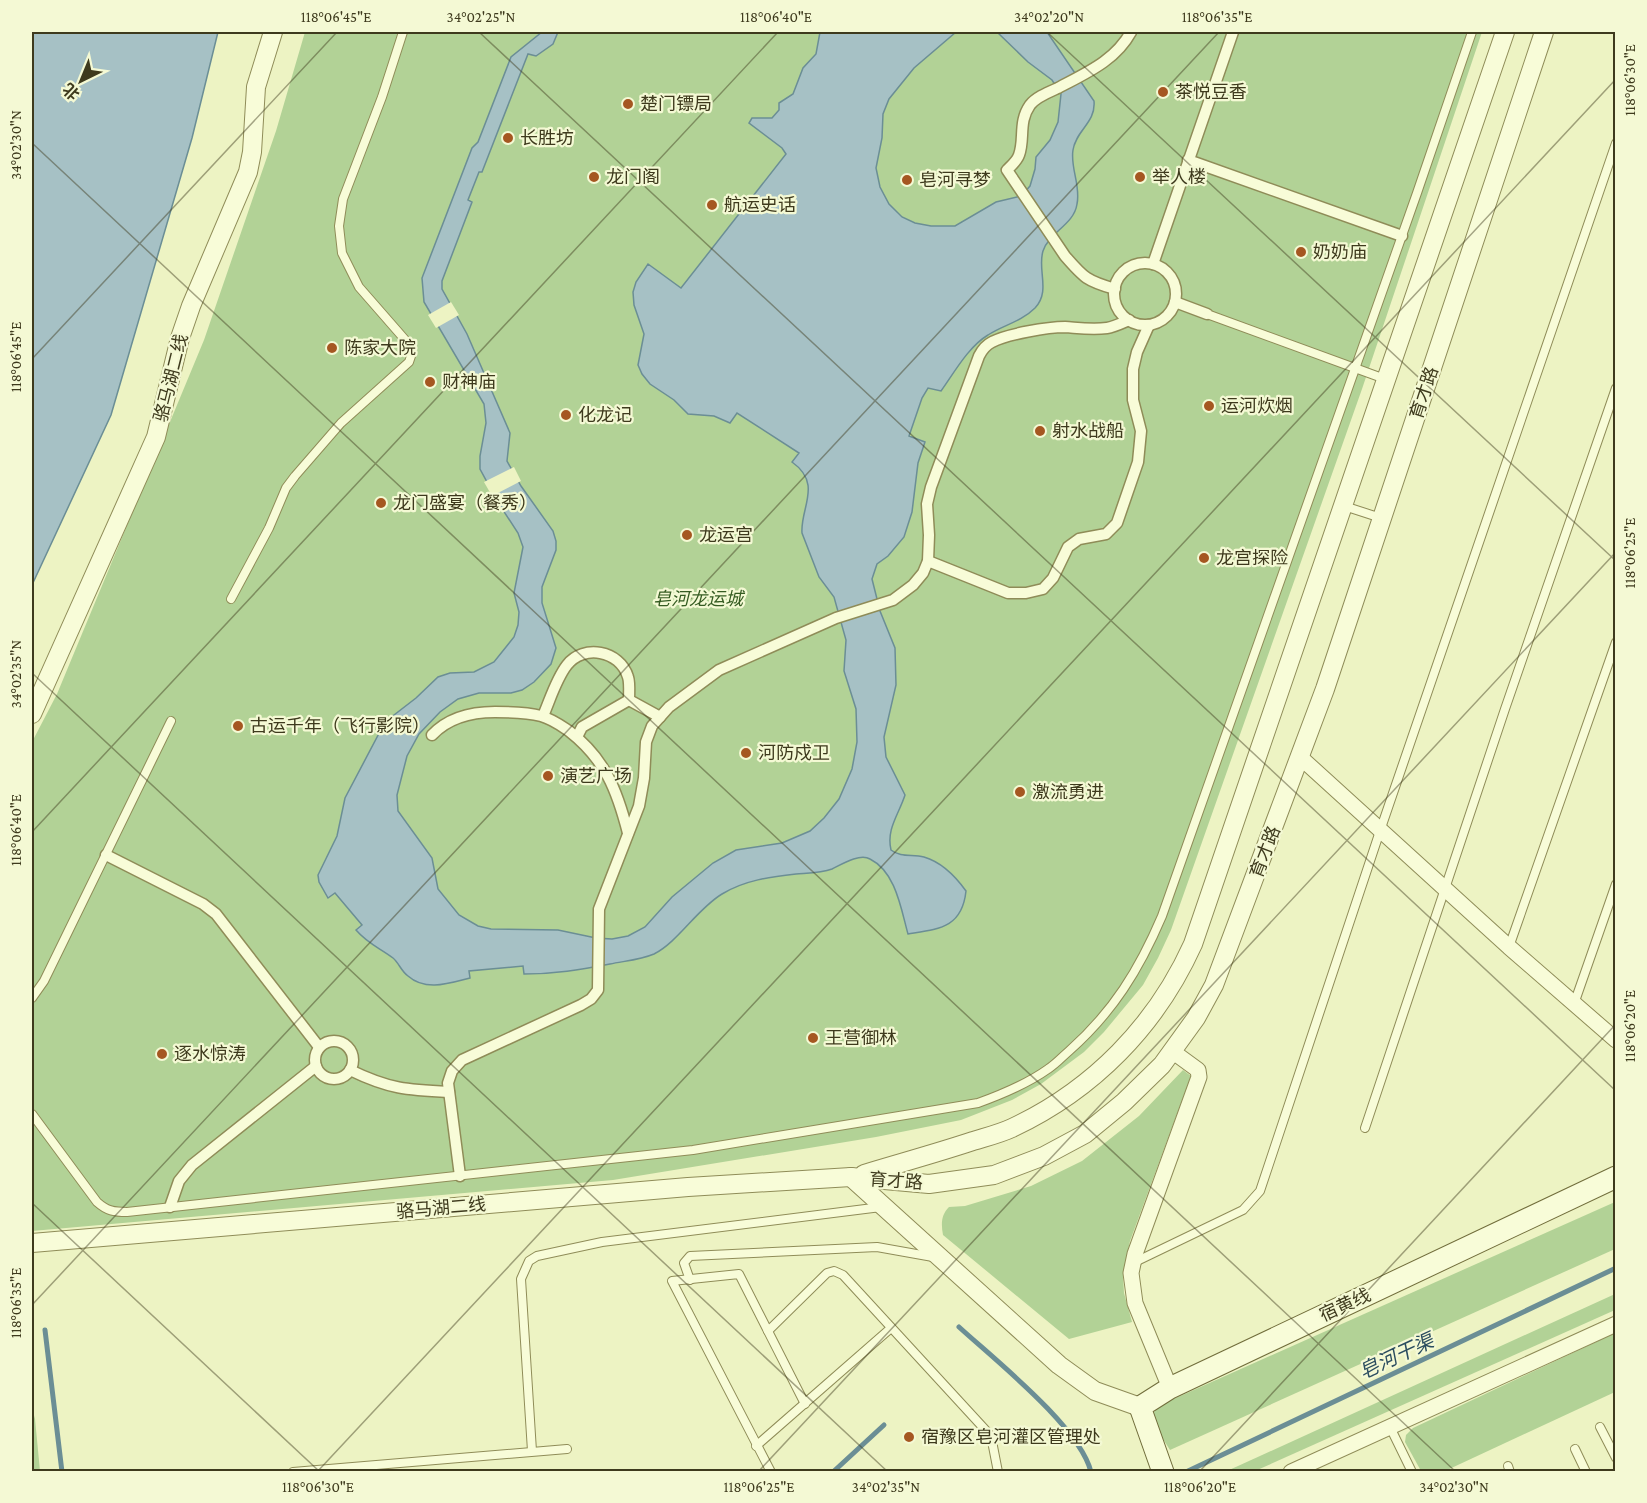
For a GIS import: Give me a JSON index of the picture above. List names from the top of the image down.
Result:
{
  "streets": {
    "main road": ["宿黄线"],
    "street": ["骆马湖二线", "育才路"]
  },
  "crossings": [
    ["骆马湖二线", "育才路"]
  ],
  "water": ["皂河干渠"],
  "parks": ["皂河龙运城"],
  "places": [
    "茶悦豆香",
    "楚门镖局",
    "长胜坊",
    "龙门阁",
    "举人楼",
    "皂河寻梦",
    "航运史话",
    "奶奶庙",
    "陈家大院",
    "财神庙",
    "运河炊烟",
    "化龙记",
    "射水战船",
    "龙门盛宴（餐秀）",
    "龙运宫",
    "龙宫探险",
    "古运千年（飞行影院）",
    "河防戍卫",
    "演艺广场",
    "激流勇进",
    "王营御林",
    "逐水惊涛",
    "宿豫区皂河灌区管理处"
  ],
  "north": "bottom left",
  "coordinates": [
    "118°06'45\"E",
    "34°02'25\"N",
    "118°06'40\"E",
    "34°02'20\"N",
    "118°06'35\"E",
    "118°06'30\"E",
    "34°02'30\"N",
    "118°06'25\"E",
    "34°02'35\"N",
    "118°06'20\"E"
  ]
}
